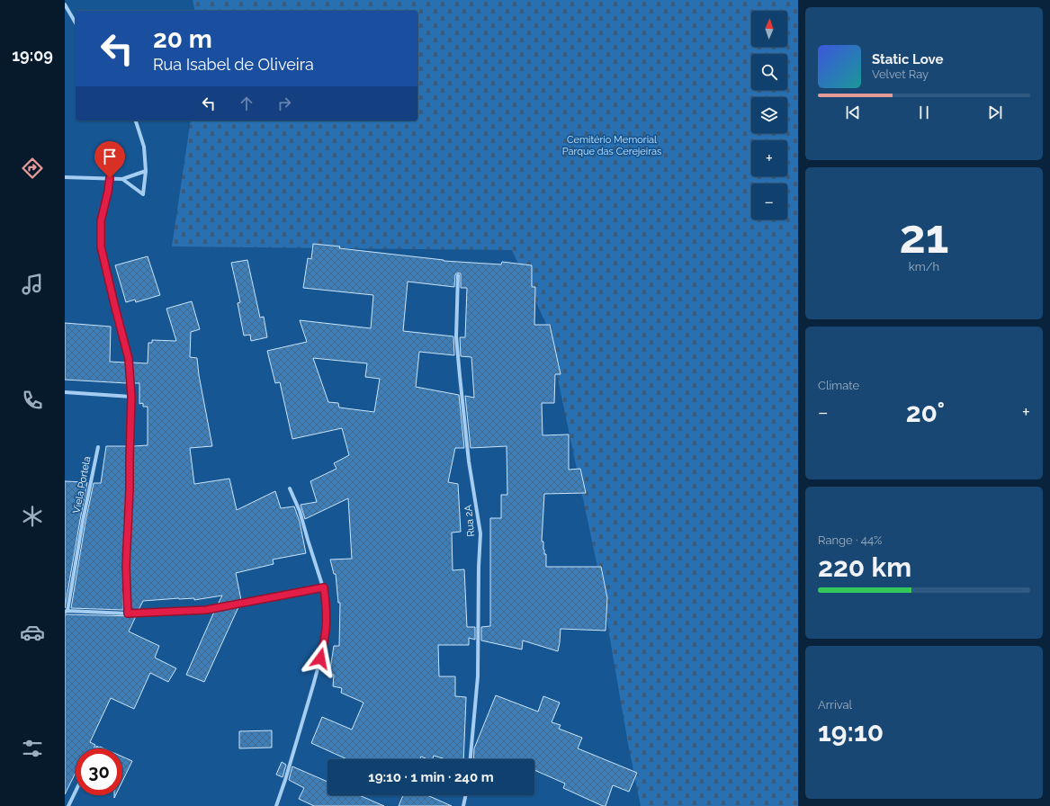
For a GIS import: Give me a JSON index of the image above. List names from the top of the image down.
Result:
{
  "streets": {
    "street": ["Viela Portela", "Rua 2A"]
  },
  "parks": ["Cemitério Memorial Parque das Cerejeiras"],
  "north": "top",
  "page": {
    "tabs": "19:09",
    "map_buttons": ["+", "−"],
    "turn": ["20 m", "Rua Isabel de Oliveira"],
    "song": ["Static Love", "Velvet Ray"],
    "tile": [
      ["21", "km/h"],
      "Climate",
      ["Range · 44%", "220 km"],
      ["Arrival", "19:10"]
    ],
    "heat": ["−", "20°", "+"],
    "limit": "30",
    "trip": "19:10 · 1 min · 240 m"
  }
}
